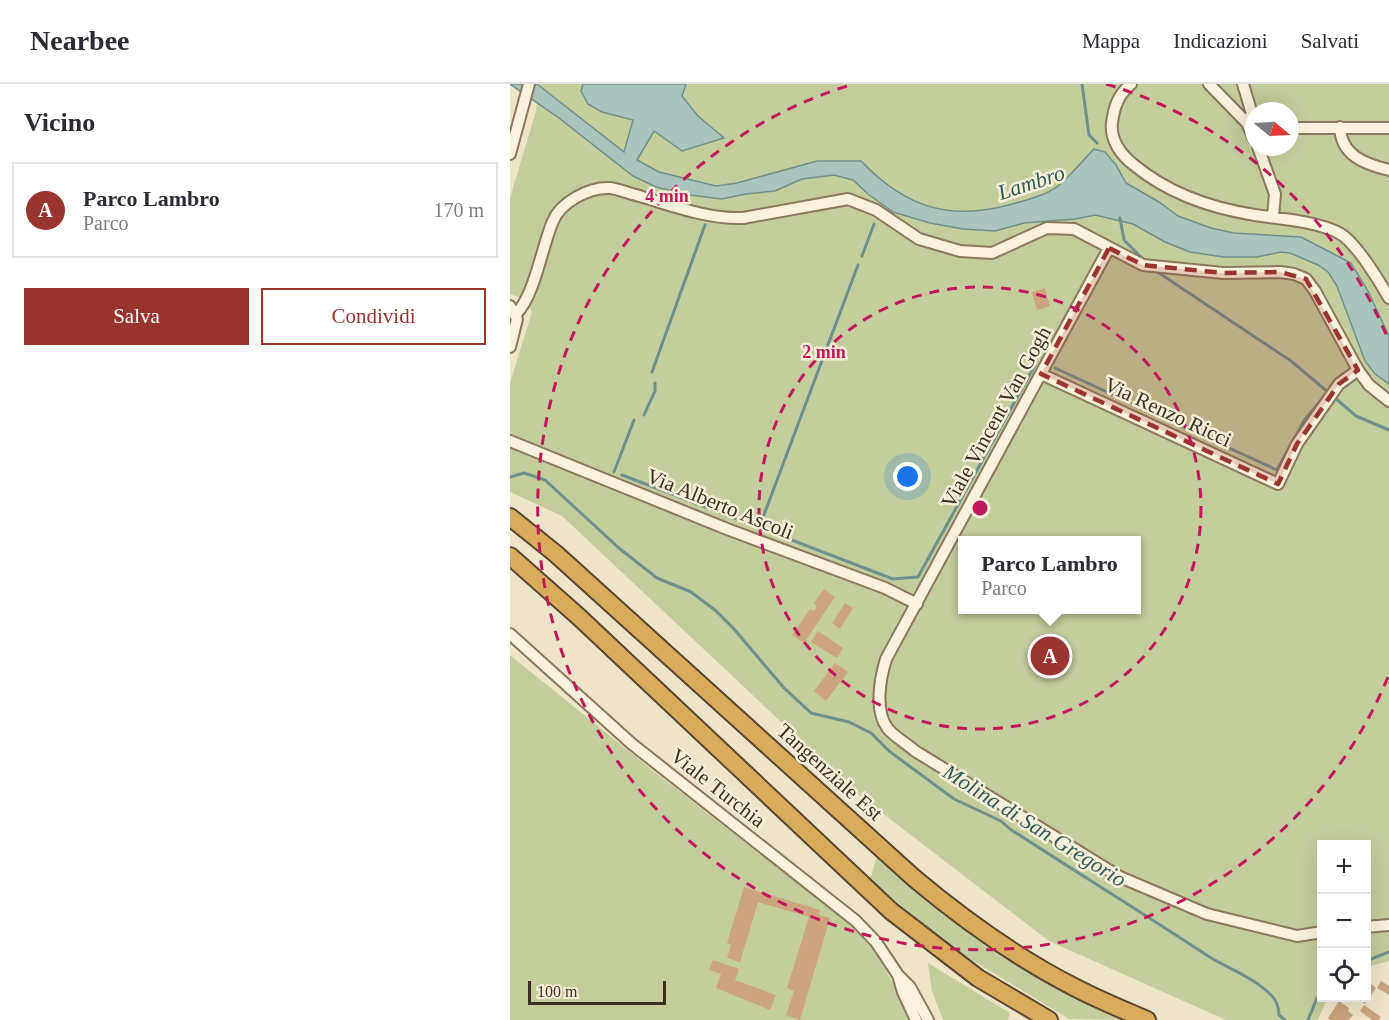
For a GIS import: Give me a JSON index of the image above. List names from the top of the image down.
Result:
{
  "streets": {
    "highway": ["Tangenziale Est"],
    "street": [
      "Via Renzo Ricci",
      "Viale Vincent Van Gogh",
      "Via Alberto Ascoli",
      "Viale Turchia"
    ]
  },
  "crossings": [
    ["Via Renzo Ricci", "Viale Vincent Van Gogh"],
    ["Viale Vincent Van Gogh", "Via Alberto Ascoli"]
  ],
  "water": ["Lambro", "Molina di San Gregorio"],
  "scale_bar": "100 m",
  "north": "right",
  "page": {
    "header": "Nearbee",
    "nav": ["Mappa", "Indicazioni", "Salvati"],
    "heading": "Vicino",
    "list": [
      {
        "mark": "A",
        "name": "Parco Lambro",
        "note": "Parco",
        "value": "170 m"
      }
    ],
    "buttons": ["Salva", "Condividi"],
    "popup": ["Parco Lambro", "Parco"],
    "pins": "A",
    "map_buttons": ["+", "−"],
    "scale": "100 m"
  },
  "rings": ["4 min", "2 min"]
}
